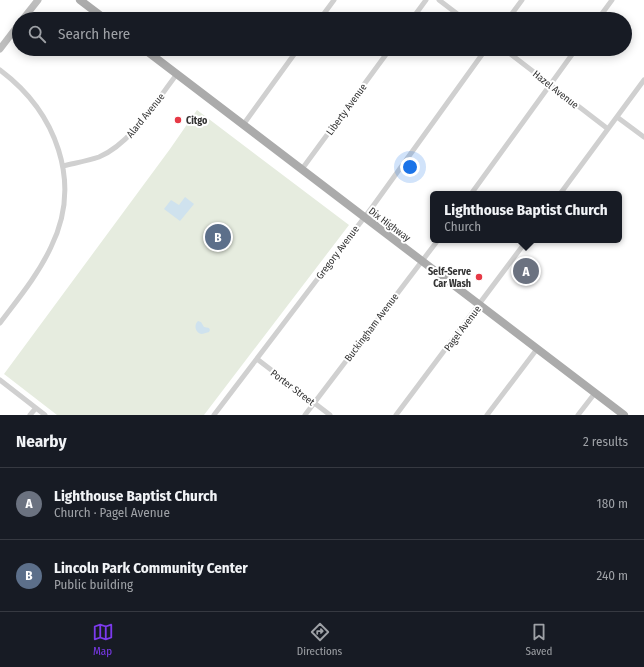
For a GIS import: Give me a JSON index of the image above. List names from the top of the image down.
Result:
{
  "streets": {
    "main road": ["Dix Highway"],
    "street": [
      "Hazel Avenue",
      "Liberty Avenue",
      "Alard Avenue",
      "Gregory Avenue",
      "Buckingham Avenue",
      "Pagel Avenue",
      "Porter Street"
    ]
  },
  "crossings": [
    ["Liberty Avenue", "Dix Highway"],
    ["Alard Avenue", "Dix Highway"],
    ["Dix Highway", "Gregory Avenue"],
    ["Dix Highway", "Buckingham Avenue"],
    ["Dix Highway", "Pagel Avenue"],
    ["Gregory Avenue", "Porter Street"],
    ["Buckingham Avenue", "Porter Street"]
  ],
  "places": ["Citgo", "Self-Serve Car Wash"],
  "page": {
    "search": "Search here",
    "popup": ["Lighthouse Baptist Church", "Church"],
    "pins": ["B", "A"],
    "heading": ["Nearby", "2 results"],
    "list": [
      {
        "mark": "A",
        "name": "Lighthouse Baptist Church",
        "note": "Church · Pagel Avenue",
        "value": "180 m"
      },
      {
        "mark": "B",
        "name": "Lincoln Park Community Center",
        "note": "Public building",
        "value": "240 m"
      }
    ],
    "nav": ["Map", "Directions", "Saved"]
  }
}
